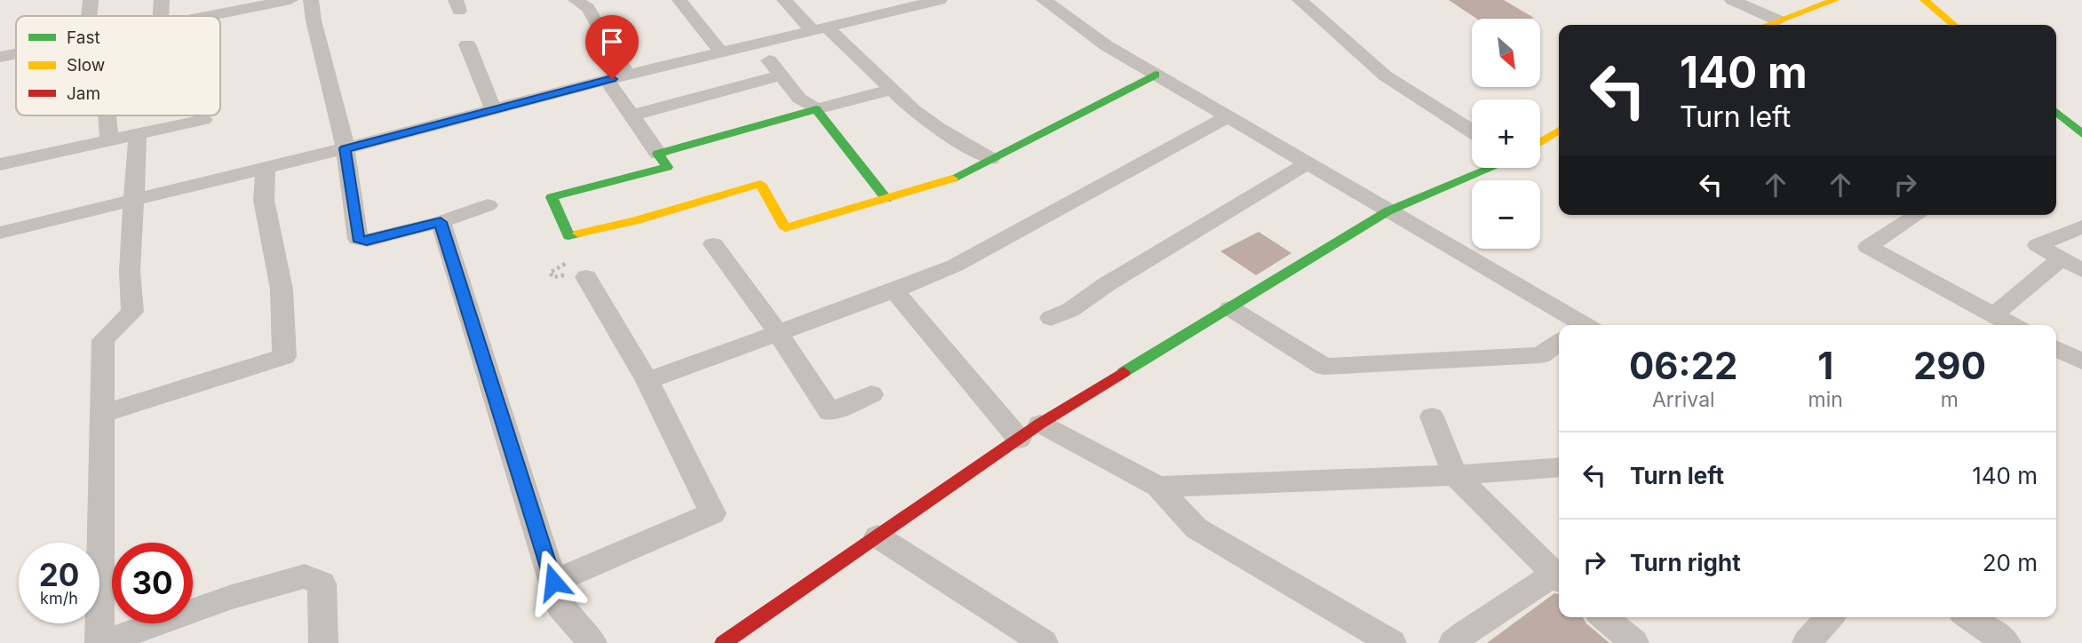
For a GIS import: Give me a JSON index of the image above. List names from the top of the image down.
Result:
{
  "legend": ["Fast", "Slow", "Jam"],
  "north": "bottom right",
  "page": {
    "map_buttons": ["+", "−"],
    "turn": ["140 m", "Turn left"],
    "eta": [
      "06:22",
      "Arrival",
      "1",
      "min",
      "290",
      "m"
    ],
    "list": [
      {
        "name": "Turn left",
        "value": "140 m"
      },
      {
        "name": "Turn right",
        "value": "20 m"
      }
    ],
    "speed": "20 km/h",
    "limit": "30"
  }
}
